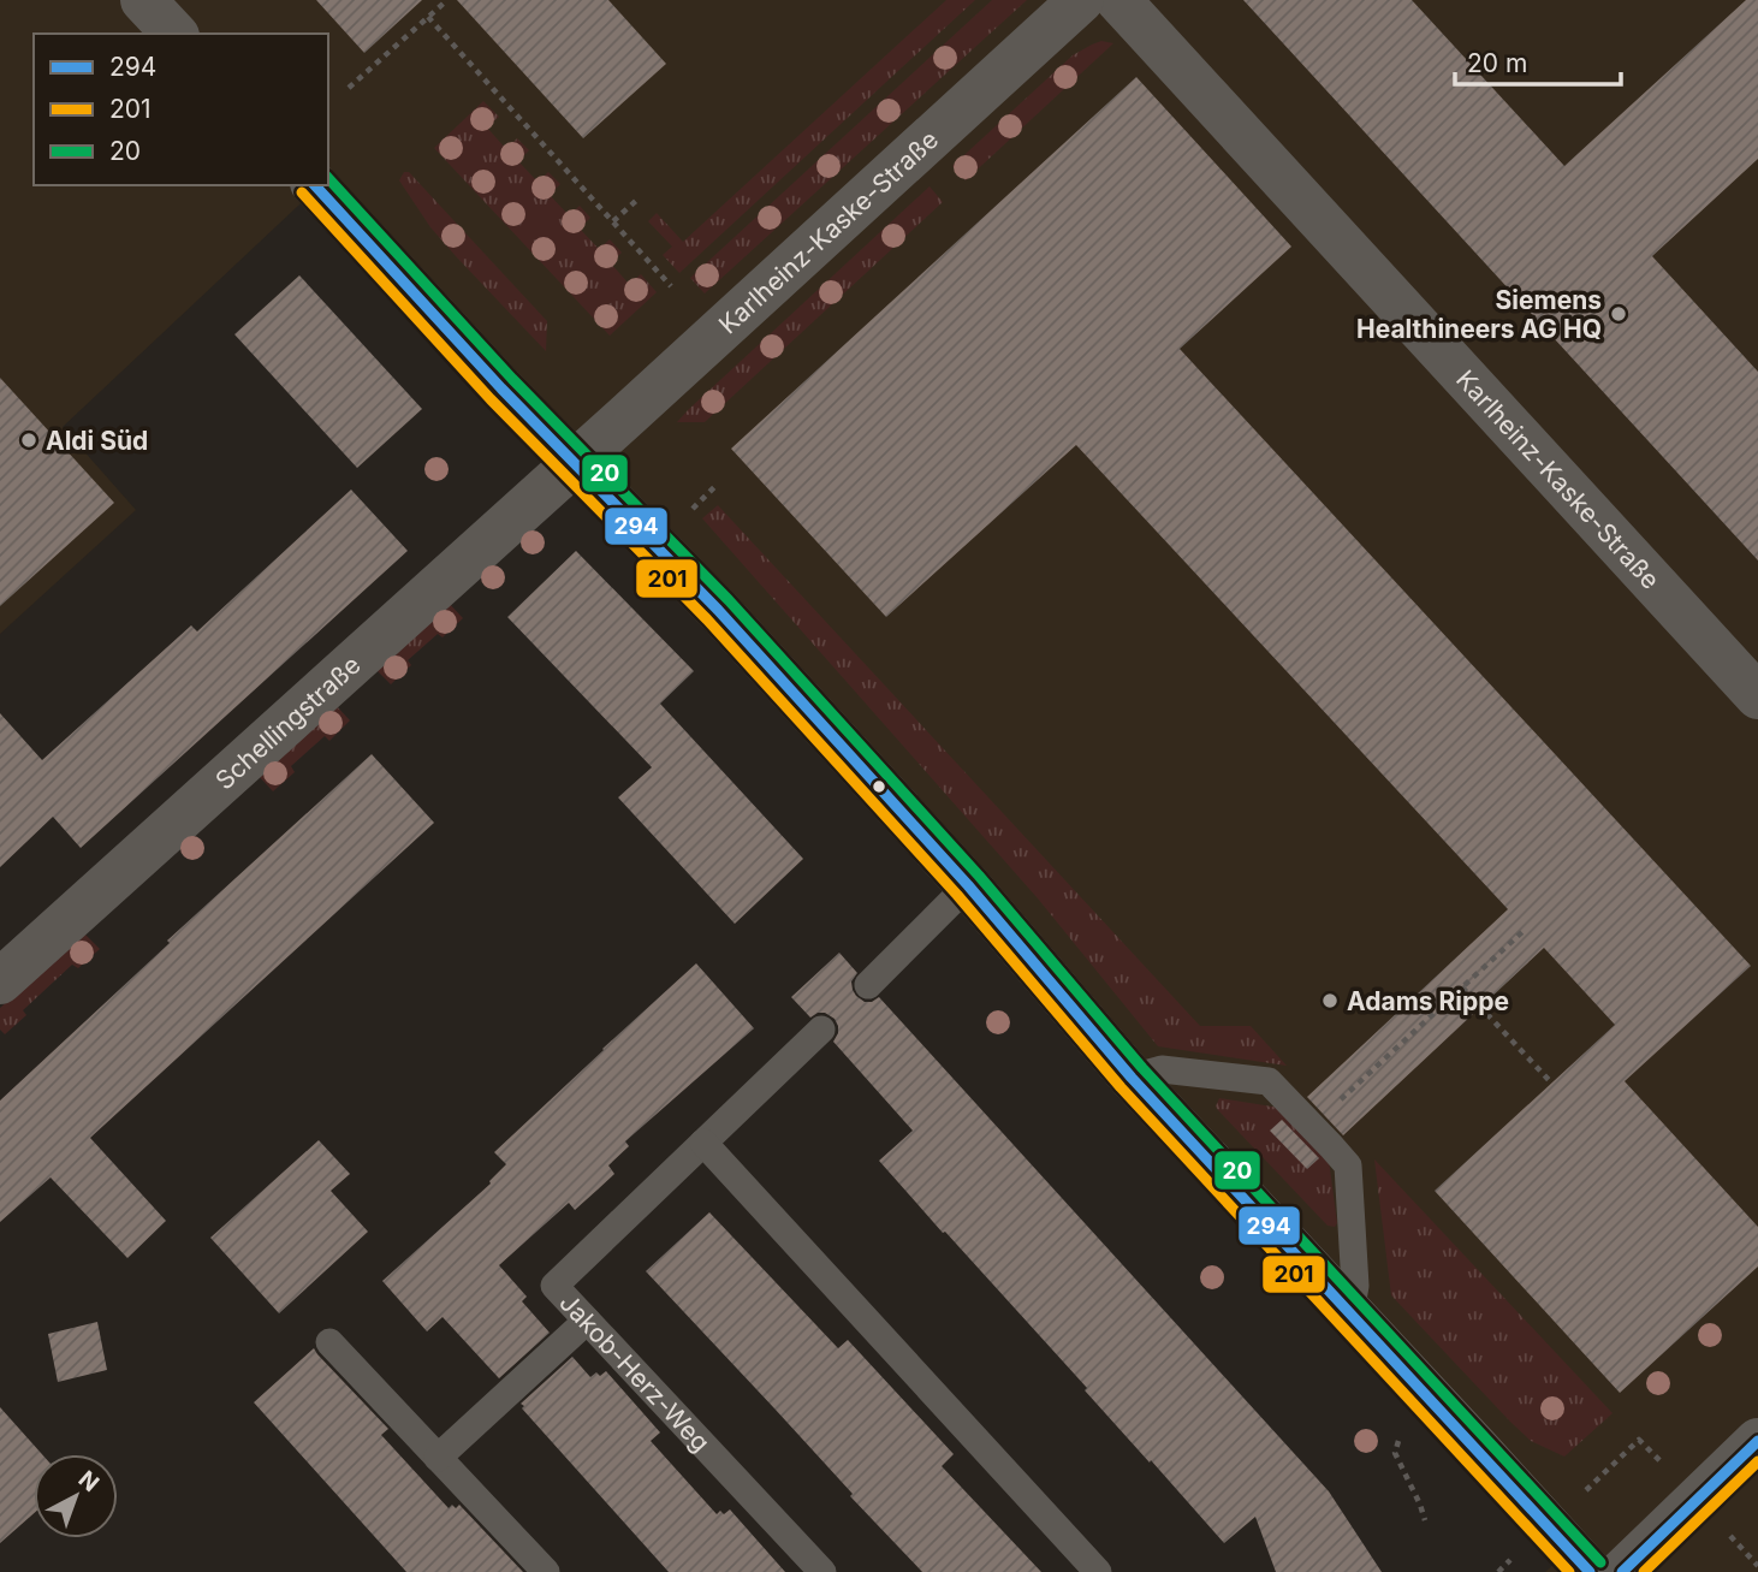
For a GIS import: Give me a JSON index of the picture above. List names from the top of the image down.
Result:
{
  "streets": {
    "street": ["Karlheinz-Kaske-Straße", "Schellingstraße"],
    "lane": ["Jakob-Herz-Weg"]
  },
  "crossings": [
    ["Karlheinz-Kaske-Straße", "Schellingstraße"]
  ],
  "places": ["Siemens Healthineers AG HQ", "Aldi Süd", "Adams Rippe"],
  "lines": ["transit line 20", "transit line 294", "transit line 201"],
  "legend": ["294", "201", "20"],
  "scale_bar": "20 m",
  "north": "top right"
}
